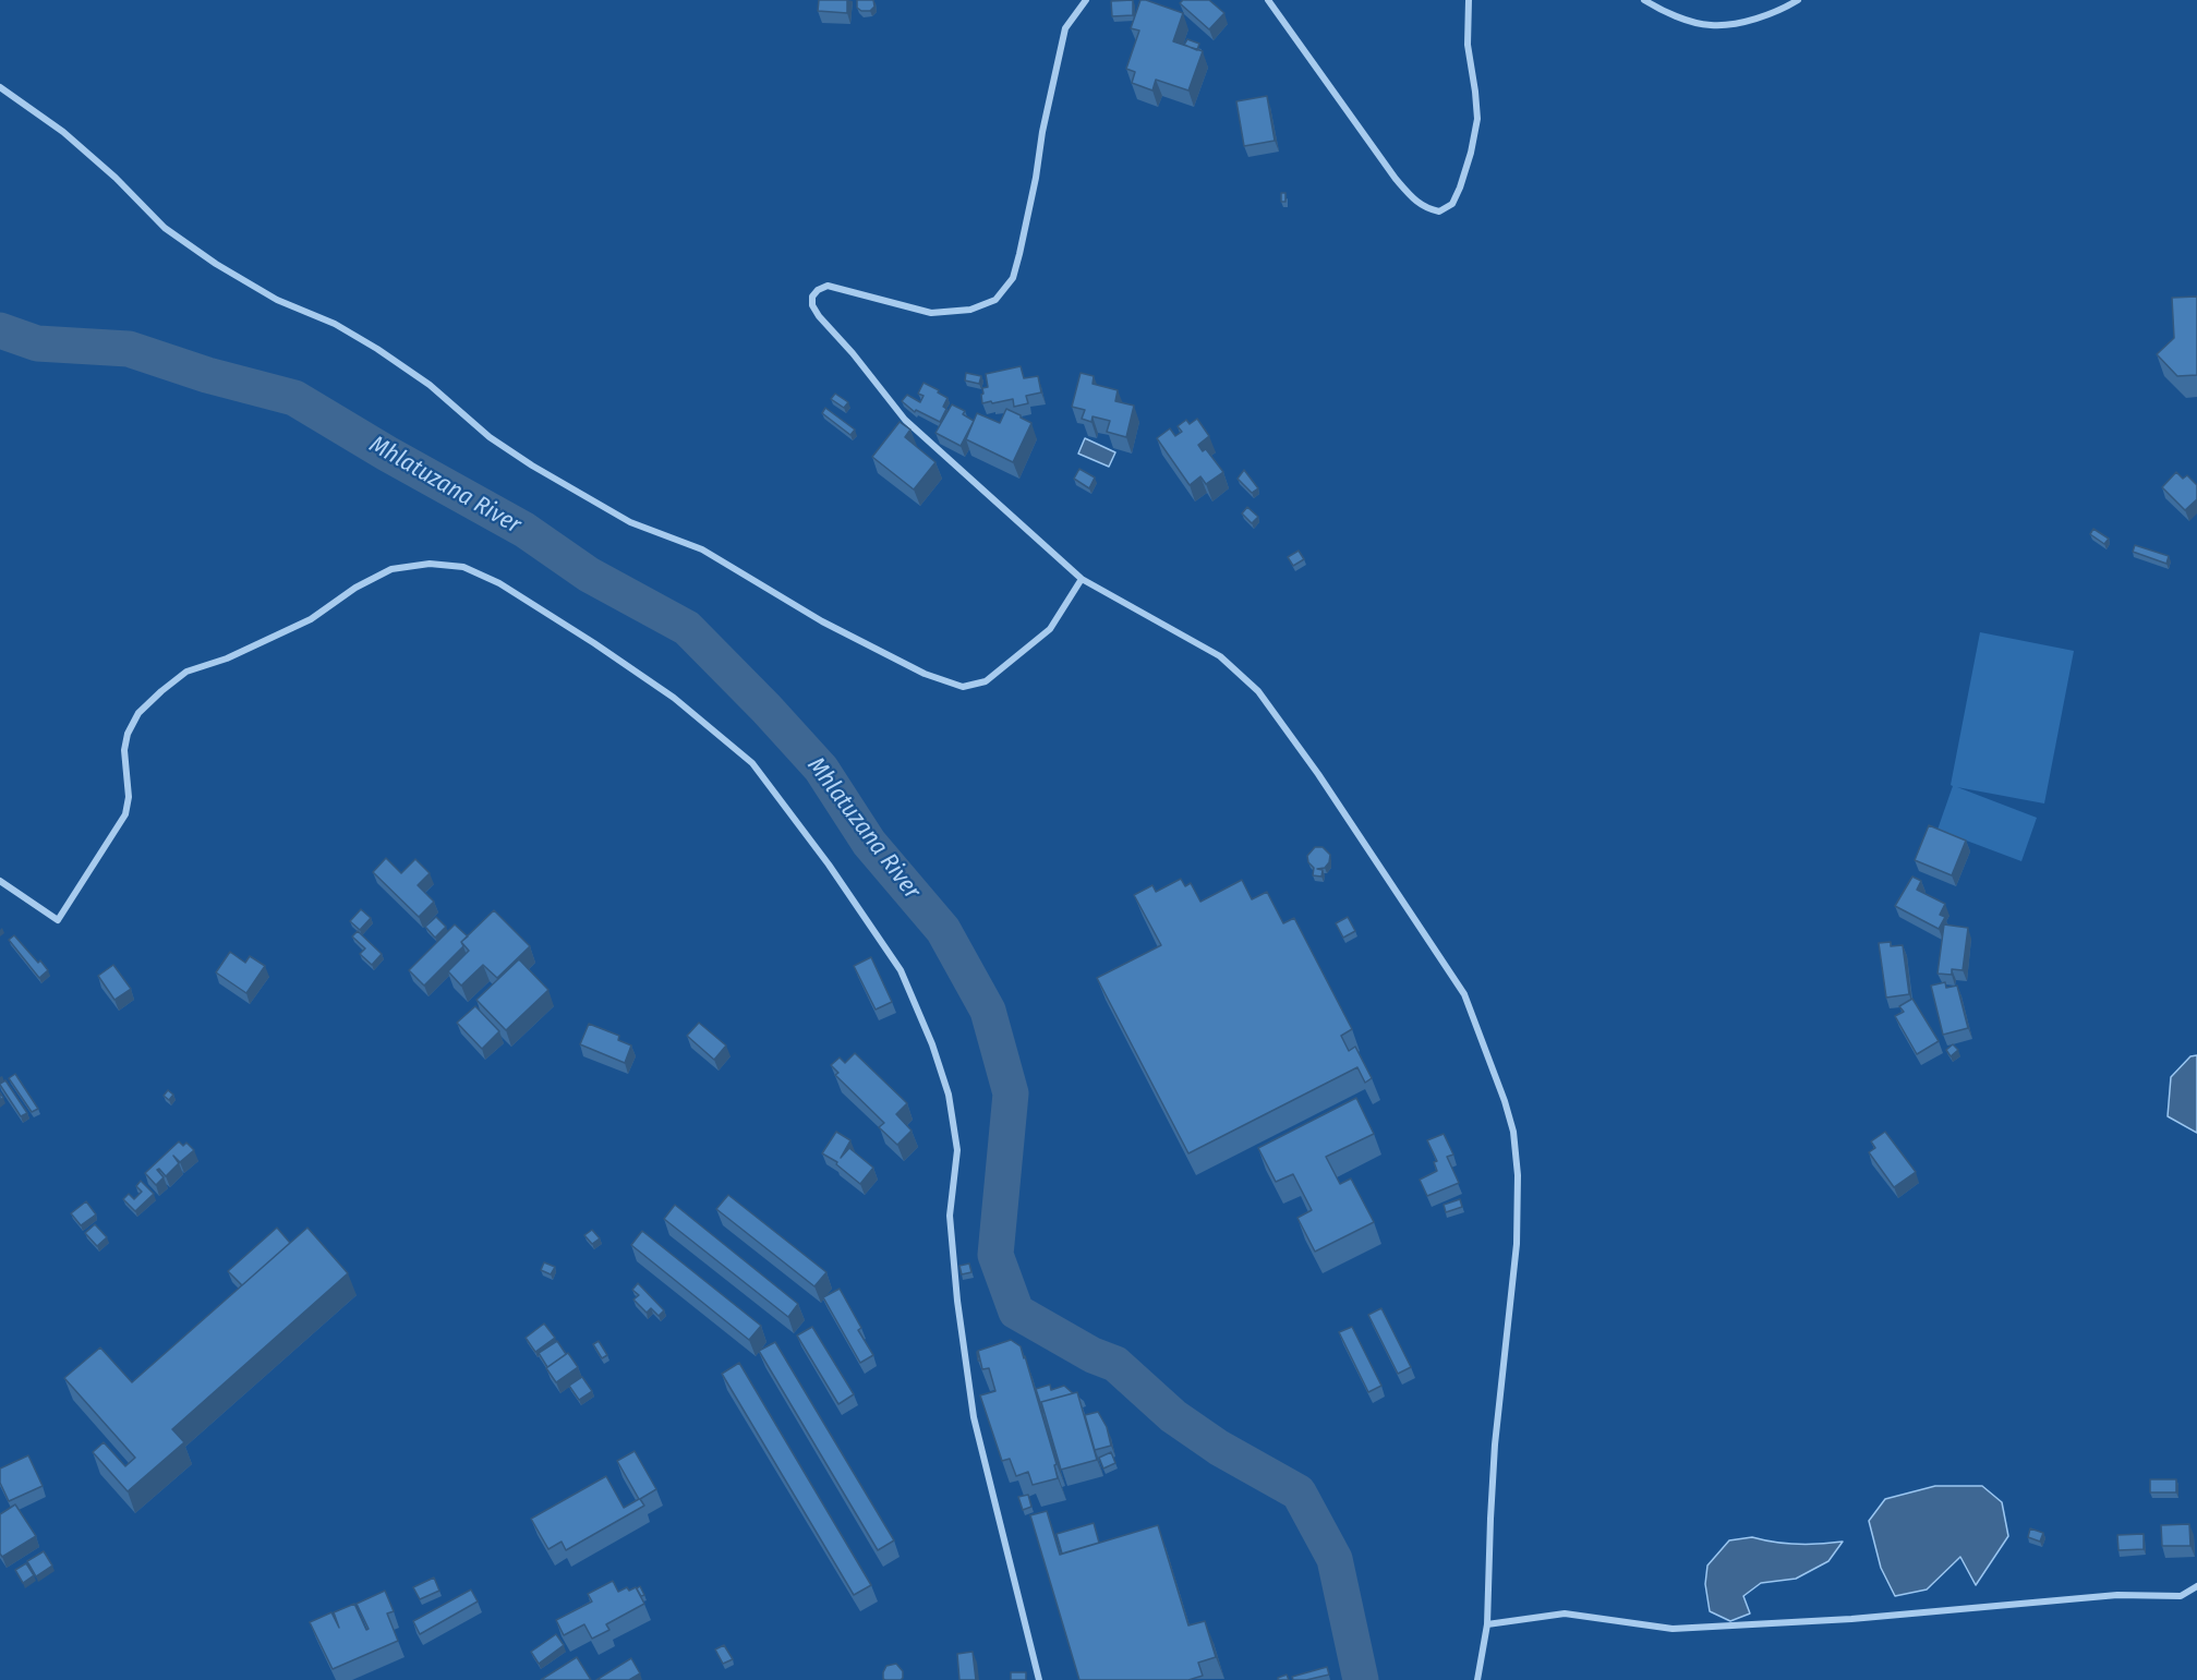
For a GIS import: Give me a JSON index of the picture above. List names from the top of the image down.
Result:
{
  "water": ["Mhlatuzana River"]
}
